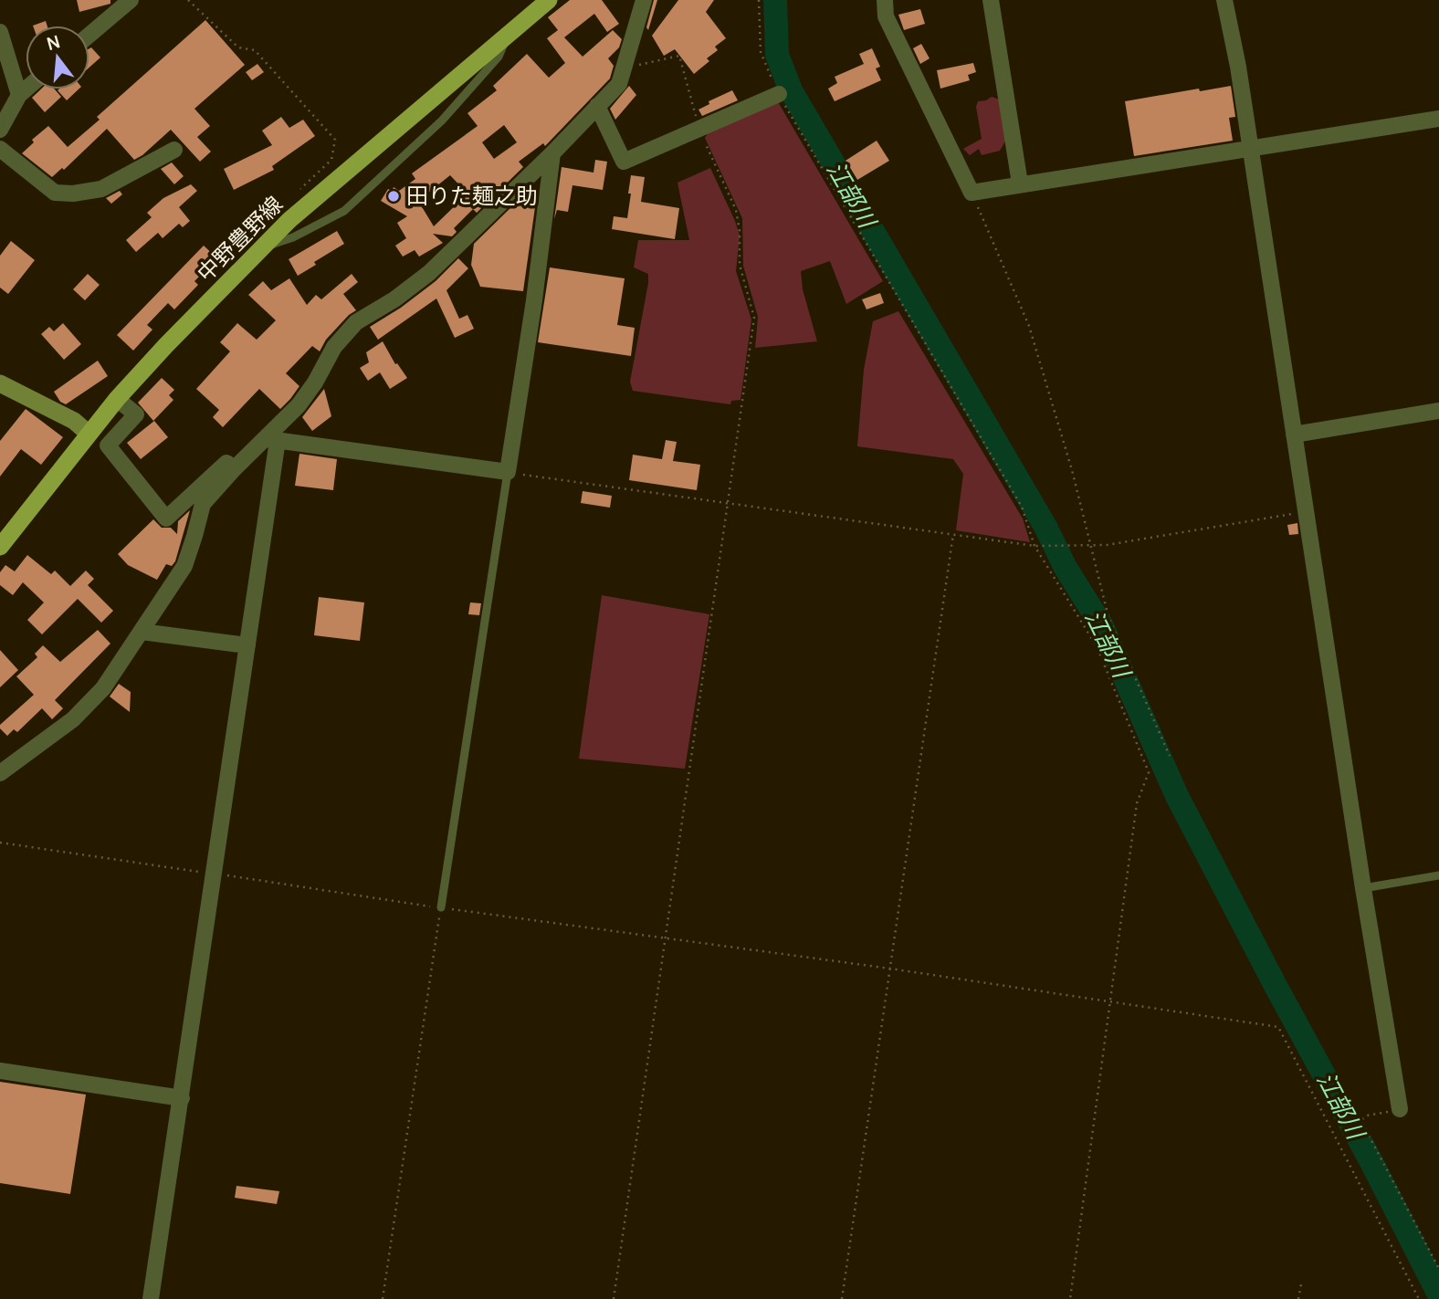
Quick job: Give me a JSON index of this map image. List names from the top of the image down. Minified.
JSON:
{"streets":{"main road":["中野豊野線"]},"water":["江部川"],"places":["田りた麺之助"],"north":"top"}
